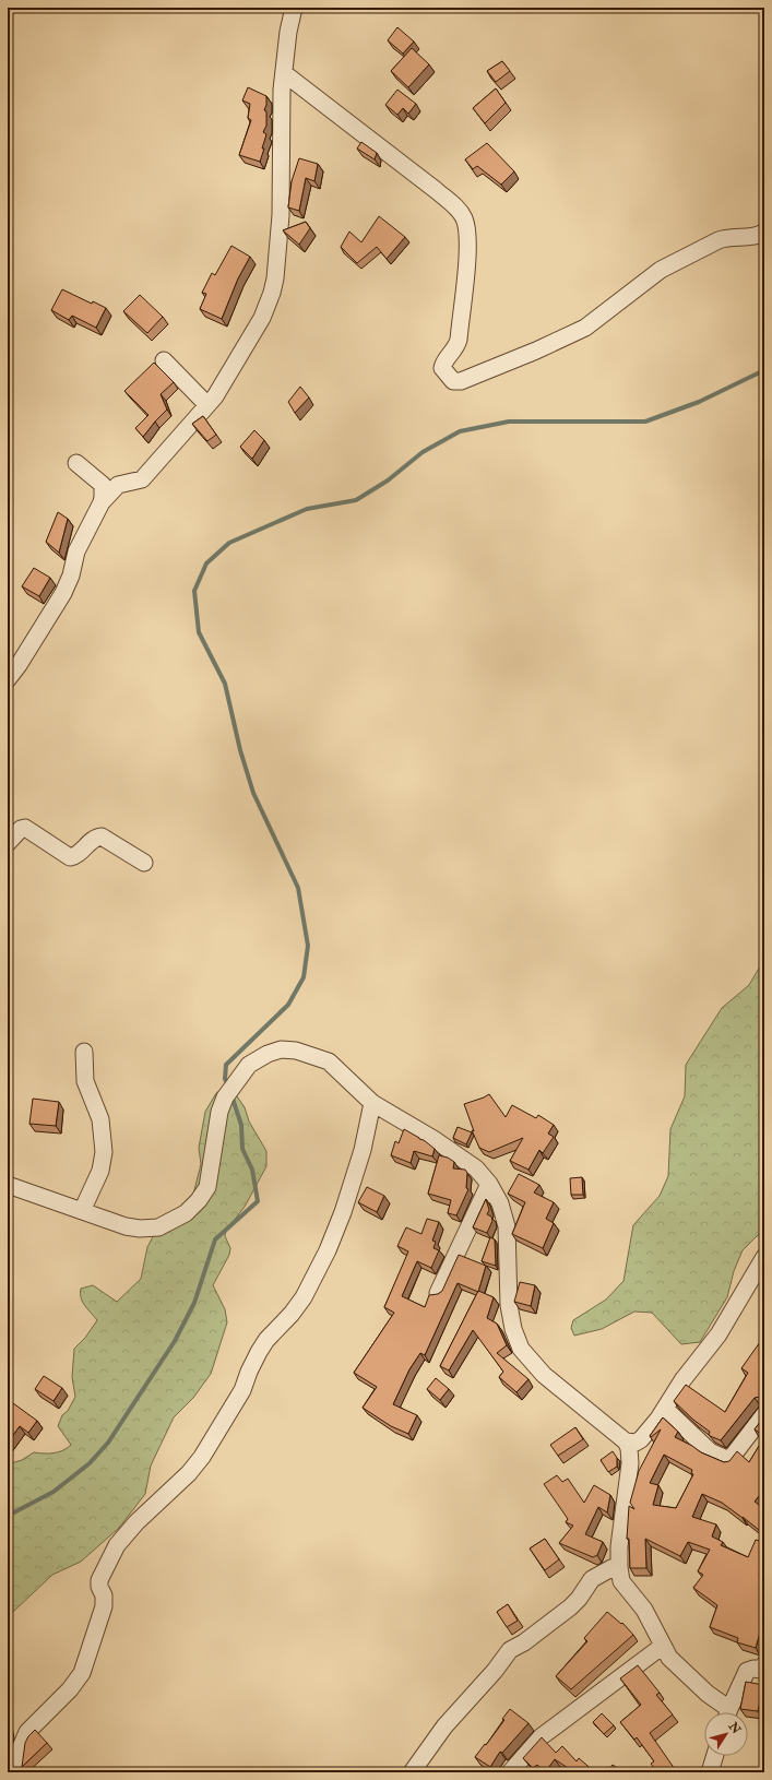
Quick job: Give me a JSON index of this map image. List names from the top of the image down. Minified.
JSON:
{"north":"top right"}
